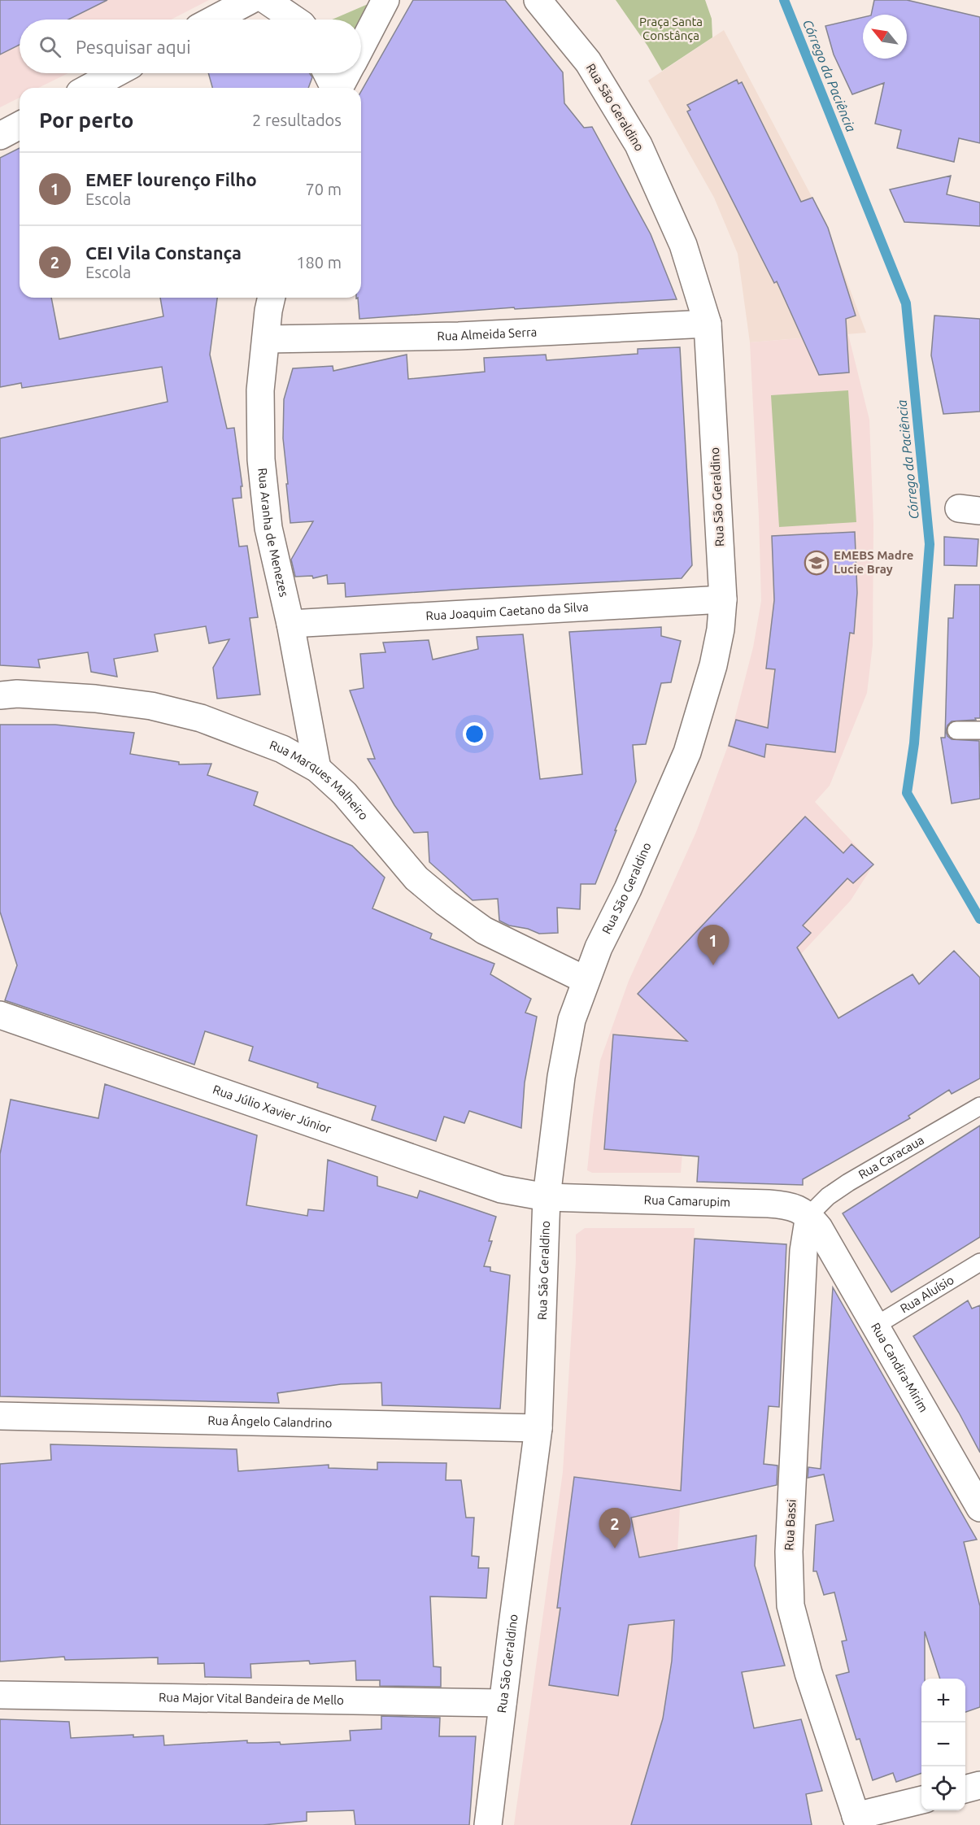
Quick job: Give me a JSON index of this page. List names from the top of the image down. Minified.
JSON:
{"streets":{"street":["Rua São Geraldino","Rua Almeida Serra","Rua Aranha de Menezes","Rua Joaquim Caetano da Silva","Rua Marques Malheiro","Rua Júlio Xavier Júnior","Rua Camarupim","Rua Candira-Mirim","Rua Ângelo Calandrino","Rua Bassi","Rua Major Vital Bandeira de Mello"],"lane":["Rua Caracaua","Rua Aluísio"]},"crossings":[["Rua São Geraldino","Rua Almeida Serra"],["Rua São Geraldino","Rua Joaquim Caetano da Silva"],["Rua São Geraldino","Rua Marques Malheiro"],["Rua São Geraldino","Rua Júlio Xavier Júnior"],["Rua São Geraldino","Rua Camarupim"],["Rua São Geraldino","Rua Ângelo Calandrino"],["Rua São Geraldino","Rua Major Vital Bandeira de Mello"],["Rua Almeida Serra","Rua Aranha de Menezes"],["Rua Aranha de Menezes","Rua Joaquim Caetano da Silva"],["Rua Aranha de Menezes","Rua Marques Malheiro"],["Rua Júlio Xavier Júnior","Rua Camarupim"],["Rua Caracaua","Rua Camarupim"],["Rua Caracaua","Rua Candira-Mirim"],["Rua Caracaua","Rua Bassi"],["Rua Camarupim","Rua Candira-Mirim"],["Rua Camarupim","Rua Bassi"],["Rua Aluísio","Rua Candira-Mirim"],["Rua Candira-Mirim","Rua Bassi"]],"water":["Córrego da Paciência"],"parks":["Praça Santa Constânça"],"places":{"school or university":["EMEBS Madre Lucie Bray"]},"north":"top left","page":{"search":"Pesquisar aqui","heading":["Por perto","2 resultados"],"list":[{"mark":"1","name":"EMEF lourenço Filho","note":"Escola","value":"70 m"},{"mark":"2","name":"CEI Vila Constança","note":"Escola","value":"180 m"}],"pins":["1","2"],"map_buttons":["+","−"]}}
